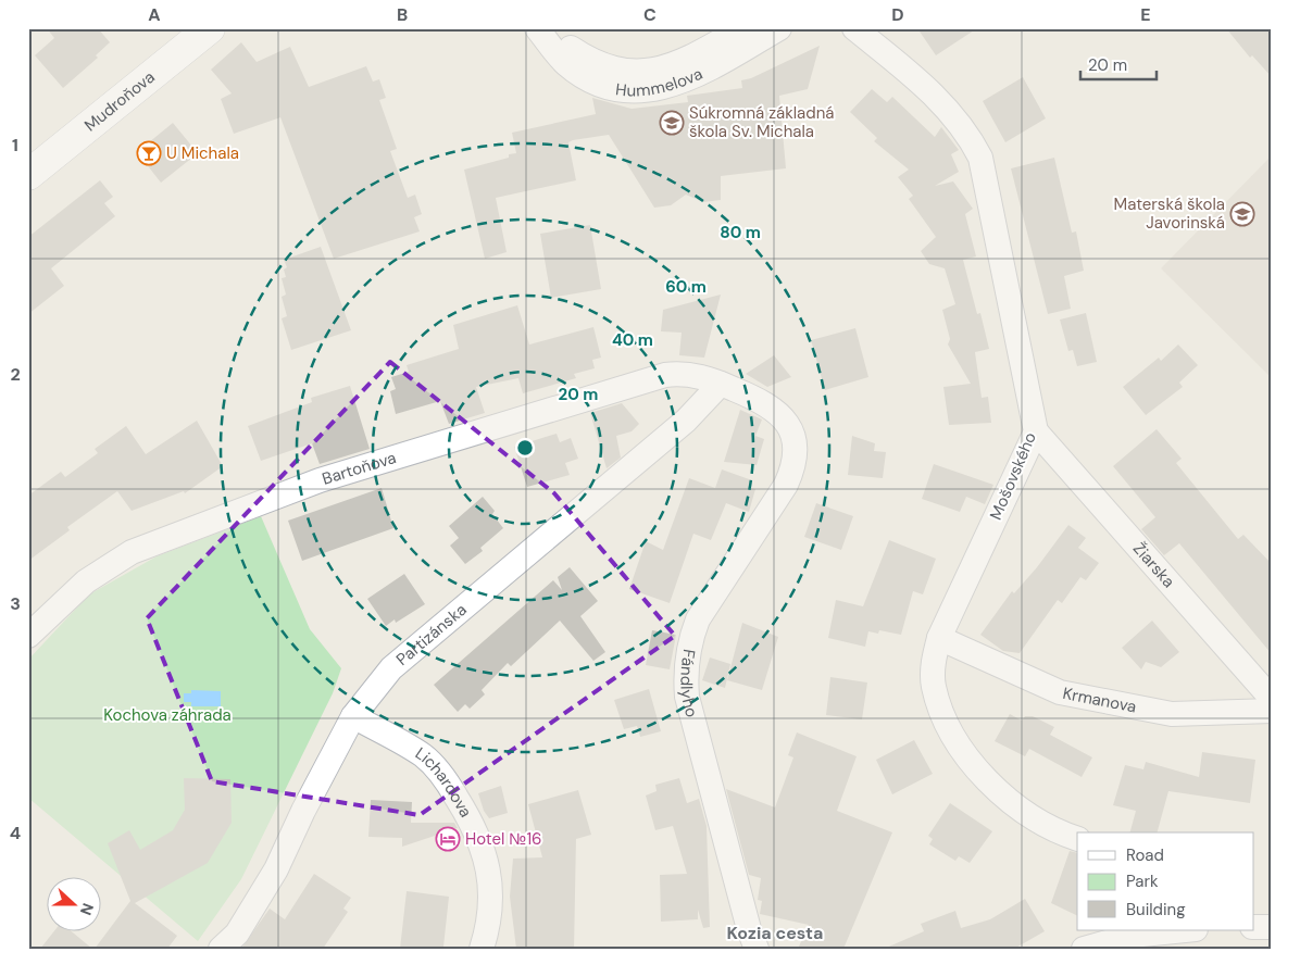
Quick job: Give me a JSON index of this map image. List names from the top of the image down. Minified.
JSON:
{"streets":{"street":["Hummelova","Mudroňova","Bartoňova","Mošovského","Žiarska","Partizánska","Fándlyho","Krmanova","Lichardova"]},"crossings":[["Bartoňova","Partizánska"],["Bartoňova","Fándlyho"],["Mošovského","Žiarska"],["Mošovského","Krmanova"],["Partizánska","Fándlyho"],["Partizánska","Lichardova"]],"districts":["Kozia cesta"],"parks":["Kochova záhrada"],"places":{"school or university":["Súkromná základná škola Sv. Michala","Materská škola Javorinská"],"bar":["U Michala"],"hotel":["Hotel №16"]},"legend":["Road","Park","Building"],"scale_bar":"20 m","north":"right","grid":{"columns":["A","B","C","D","E"],"rows":["1","2","3","4"]},"rings":["80 m","60 m","40 m","20 m"]}
